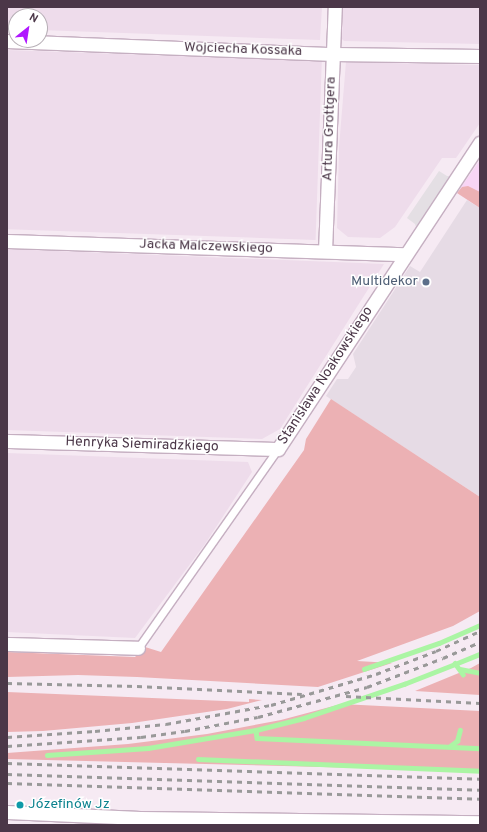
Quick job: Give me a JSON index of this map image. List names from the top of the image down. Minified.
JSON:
{"streets":{"street":["Wojciecha Kossaka","Artura Grottgera","Jacka Malczewskiego","Stanisława Noakowskiego","Henryka Siemiradzkiego"]},"crossings":[["Wojciecha Kossaka","Artura Grottgera"],["Artura Grottgera","Jacka Malczewskiego"],["Jacka Malczewskiego","Stanisława Noakowskiego"],["Stanisława Noakowskiego","Henryka Siemiradzkiego"]],"places":["Multidekor","Józefinów Jz"],"north":"top right"}
